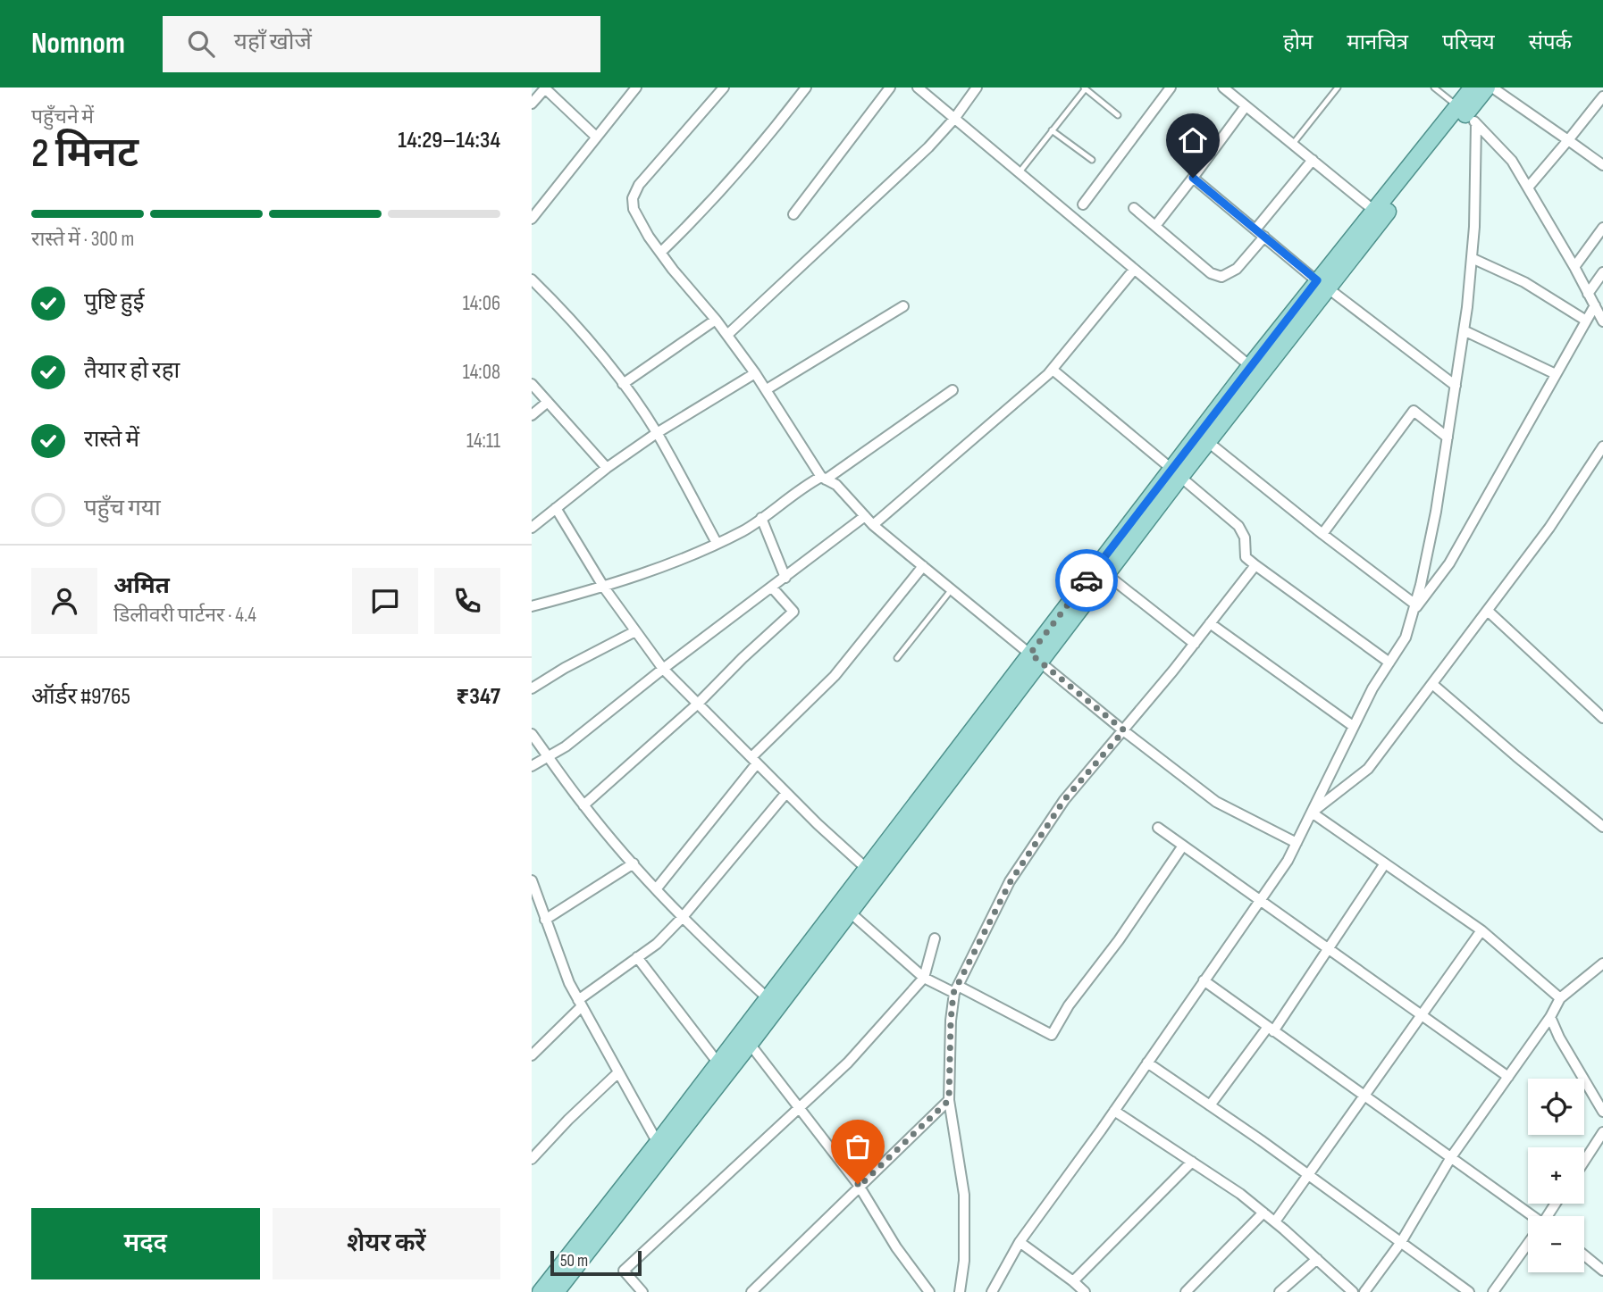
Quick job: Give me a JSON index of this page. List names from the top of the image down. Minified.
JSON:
{"scale_bar":"50 m","page":{"header":"Nomnom","search":"यहाँ खोजें","nav":["होम","मानचित्र","परिचय","संपर्क"],"heading":["2 मिनट","पहुँचने में","14:29–14:34"],"panel":["अमित","डिलीवरी पार्टनर · 4.4","ऑर्डर #9765","₹347"],"bar":"रास्ते में · 300 m","list":[["पुष्टि हुई","14:06"],["तैयार हो रहा","14:08"],["रास्ते में","14:11"],"पहुँच गया"],"map_buttons":["+","−"],"buttons":["मदद","शेयर करें"],"scale":"50 m"}}
